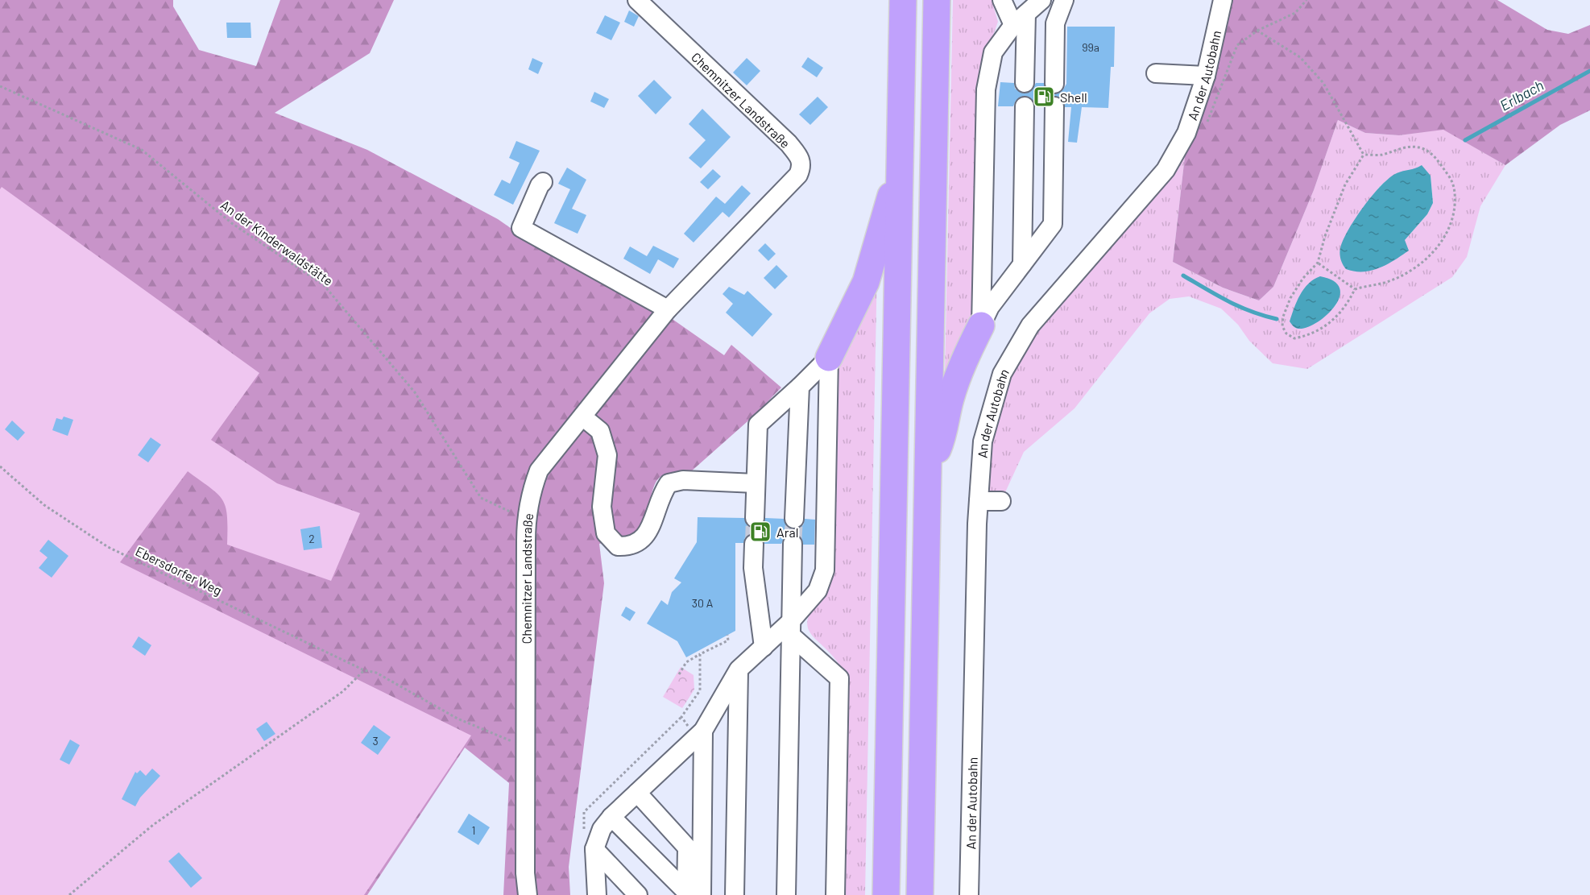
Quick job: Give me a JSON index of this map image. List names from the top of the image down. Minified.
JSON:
{"streets":{"street":["An der Autobahn","Chemnitzer Landstraße"],"path":["An der Kinderwaldstätte","Ebersdorfer Weg"]},"crossings":[["Chemnitzer Landstraße","An der Kinderwaldstätte"],["Chemnitzer Landstraße","Ebersdorfer Weg"]],"water":["Erlbach"],"places":{"fuel station":["Shell","Aral"]},"house_numbers":["99a","2","30 A","3","1"]}
